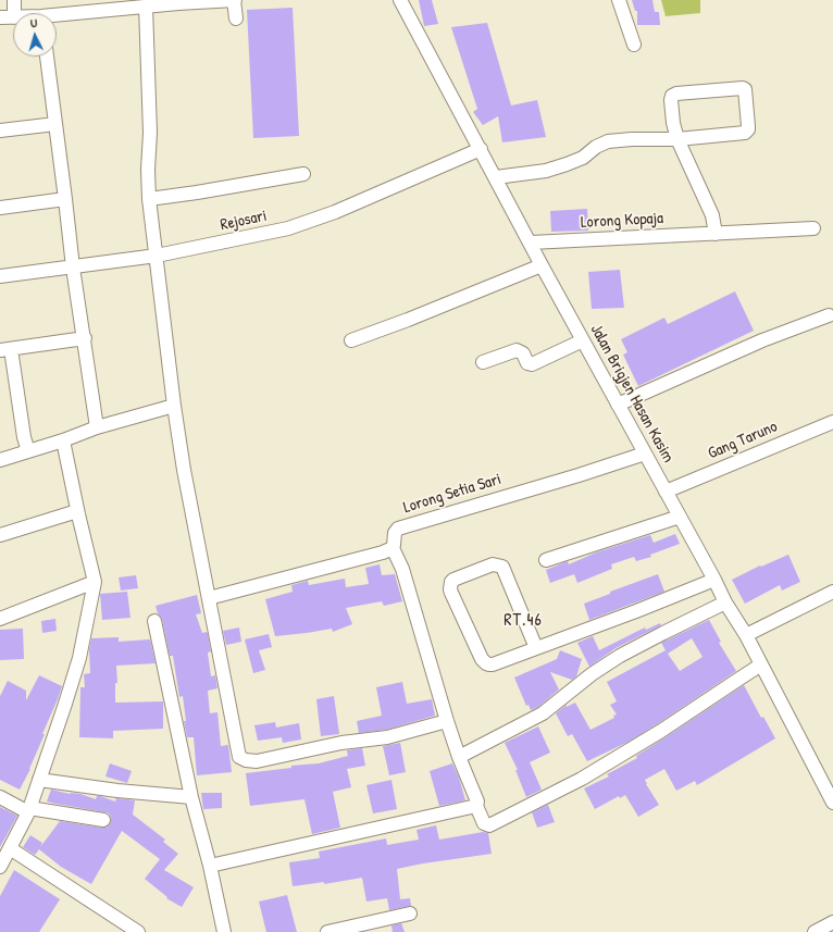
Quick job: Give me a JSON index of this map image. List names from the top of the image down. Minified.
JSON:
{"streets":{"street":["Rejosari","Lorong Kopaja","Jalan Brigjen Hasan Kasim","Gang Taruno","Lorong Setia Sari"]},"crossings":[["Rejosari","Jalan Brigjen Hasan Kasim"],["Lorong Kopaja","Jalan Brigjen Hasan Kasim"],["Jalan Brigjen Hasan Kasim","Gang Taruno"],["Jalan Brigjen Hasan Kasim","Lorong Setia Sari"]],"districts":["RT.46"],"north":"top"}
